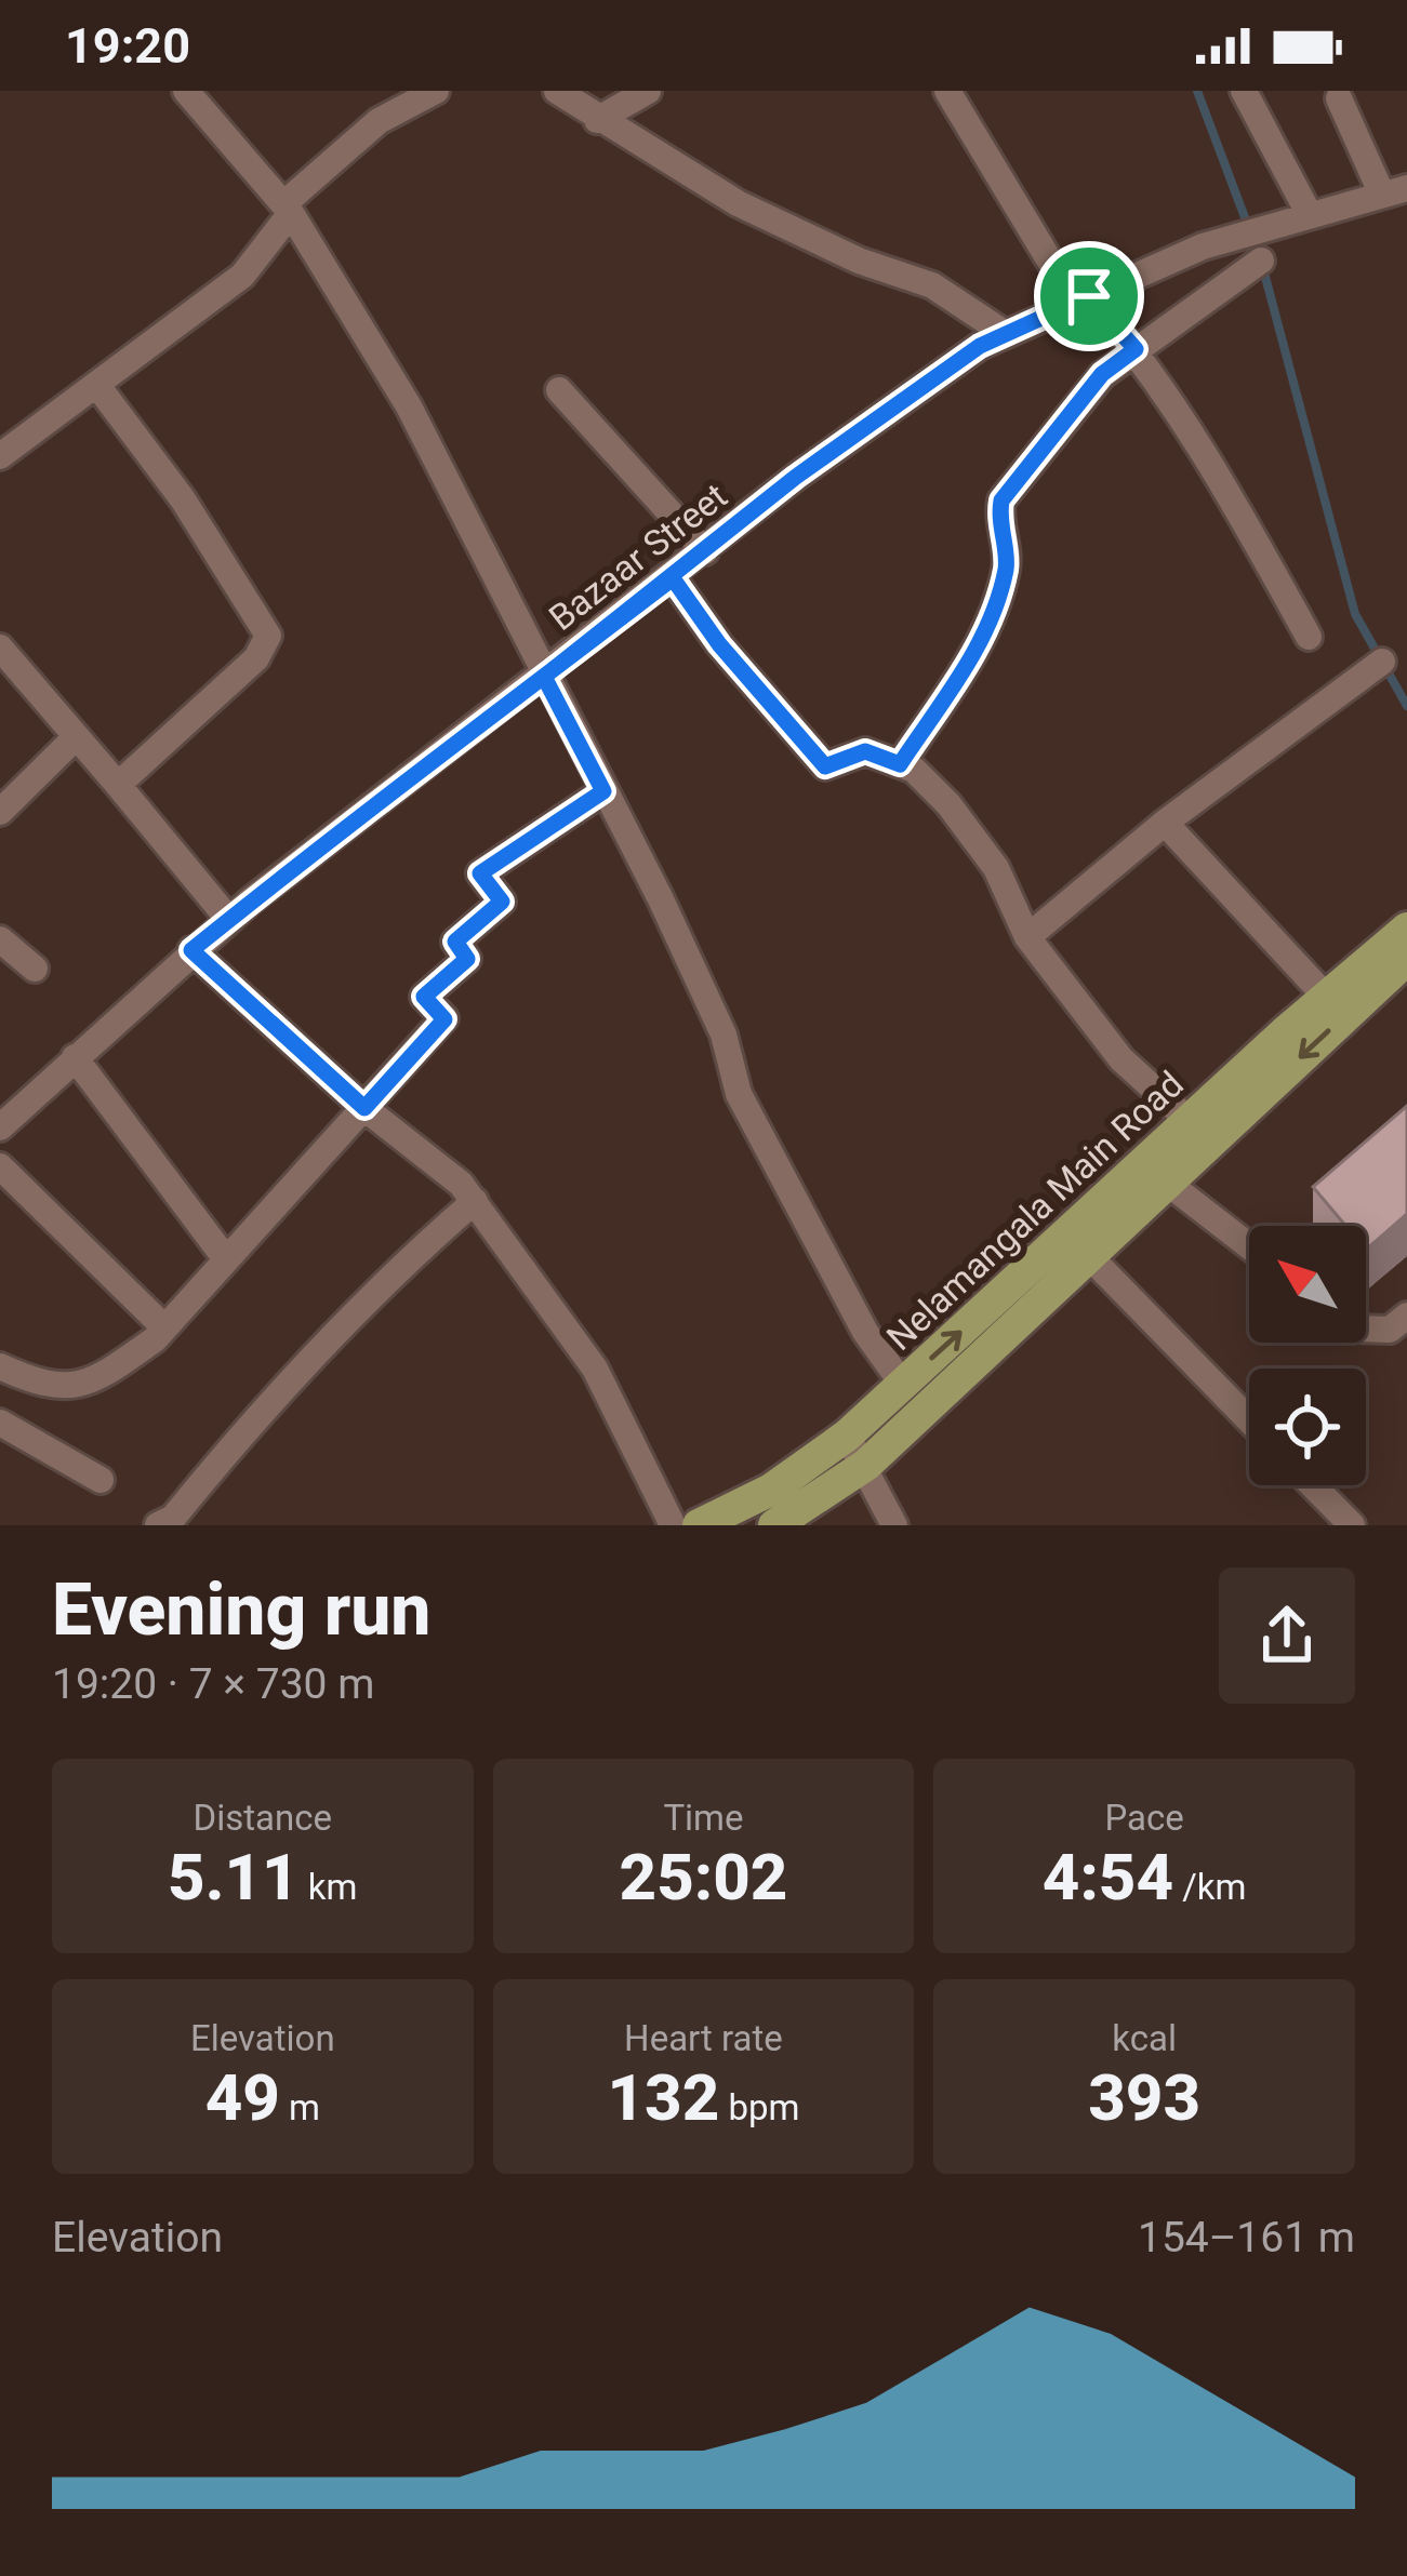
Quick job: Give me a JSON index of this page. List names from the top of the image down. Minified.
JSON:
{"streets":{"main road":["Nelamangala Main Road"],"street":["Bazaar Street"]},"north":"top left","page":{"status":"19:20","heading":["Evening run","19:20 · 7 × 730 m"],"stats":[["Distance","5.11 km"],["Time","25:02"],["Pace","4:54 /km"],["Elevation","49 m"],["Heart rate","132 bpm"],["kcal","393"]],"chart":["Elevation","154–161 m"]}}
